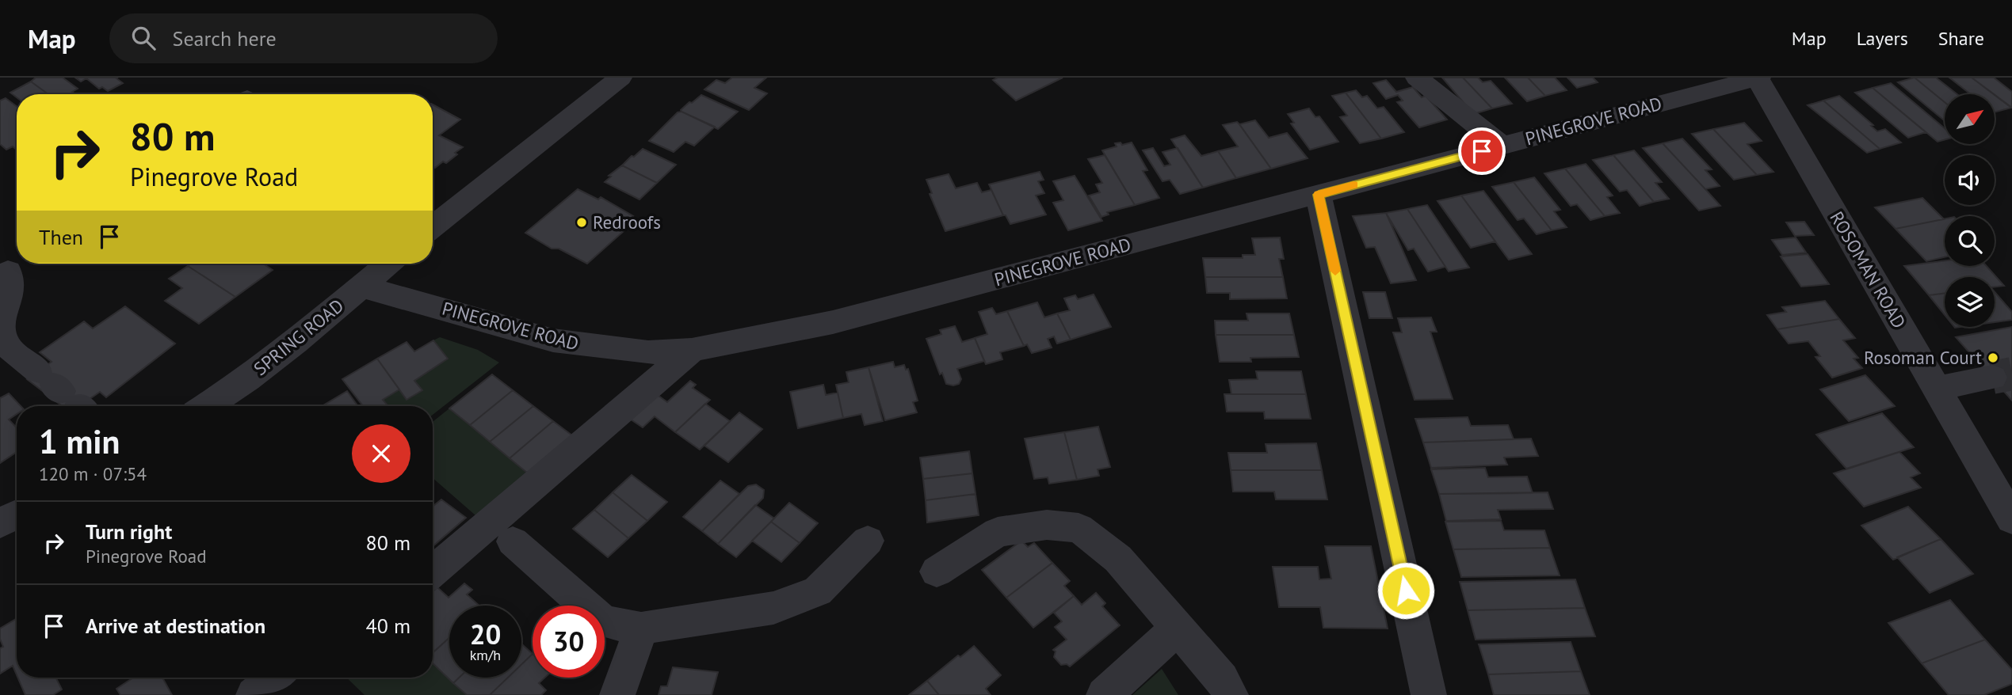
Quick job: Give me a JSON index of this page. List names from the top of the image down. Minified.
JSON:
{"streets":{"street":["PINEGROVE ROAD","ROSOMAN ROAD","SPRING ROAD"]},"crossings":[["PINEGROVE ROAD","ROSOMAN ROAD"],["PINEGROVE ROAD","SPRING ROAD"]],"places":["Redroofs","Rosoman Court"],"north":"top right","page":{"header":"Map","search":"Search here","nav":["Map","Layers","Share"],"turn":["80 m","Pinegrove Road"],"then":"Then","heading":["1 min","120 m · 07:54"],"list":[{"name":"Turn right","note":"Pinegrove Road","value":"80 m"},{"name":"Arrive at destination","value":"40 m"}],"speed":"20 km/h","limit":"30"}}
